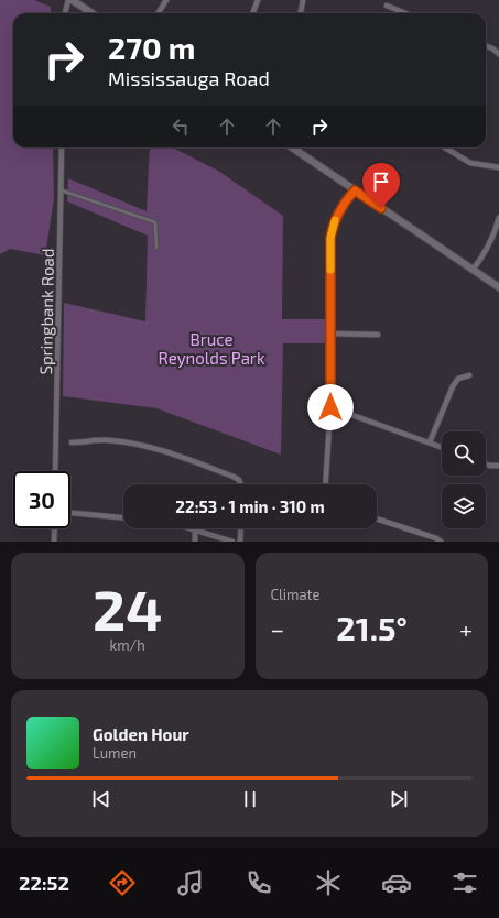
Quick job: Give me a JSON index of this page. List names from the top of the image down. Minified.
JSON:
{"streets":{"street":["Springbank Road"]},"parks":["Bruce Reynolds Park"],"page":{"turn":["270 m","Mississauga Road"],"limit":"30","trip":"22:53 · 1 min · 310 m","tile":[["24","km/h"],"Climate"],"heat":["−","21.5°","+"],"song":["Golden Hour","Lumen"],"tabs":"22:52"}}
